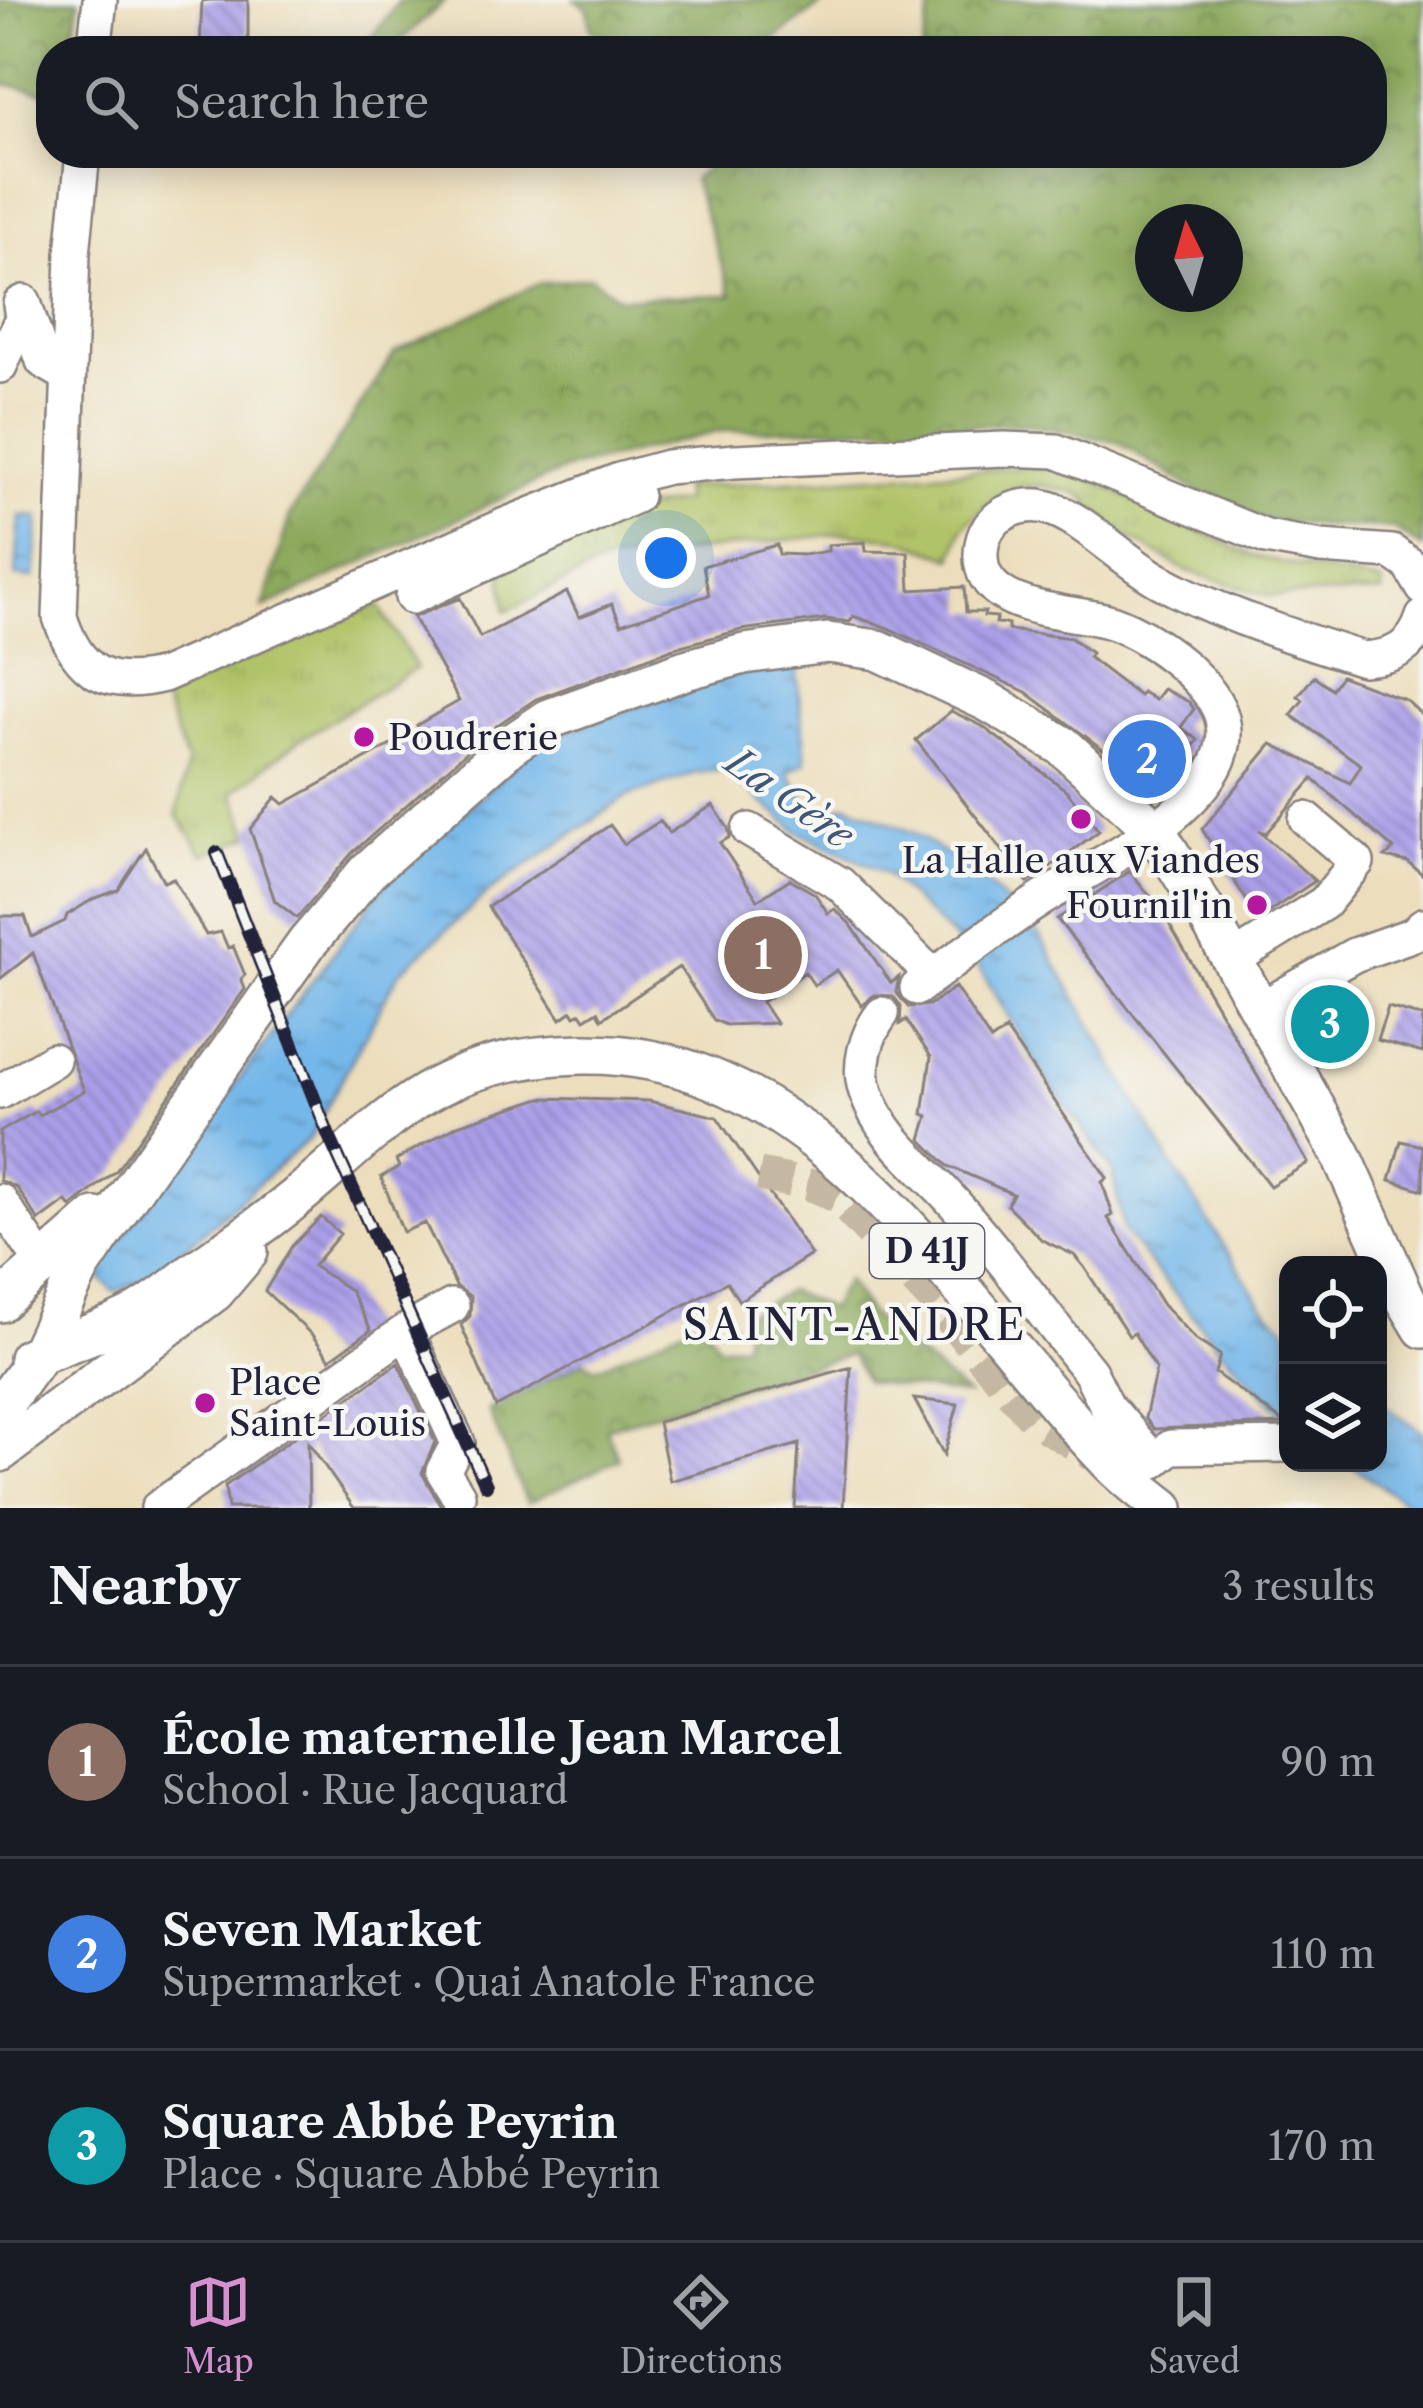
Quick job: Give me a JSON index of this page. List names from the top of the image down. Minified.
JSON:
{"streets":{"main road":["D 41J"]},"districts":["SAINT-ANDRE"],"water":["La Gère"],"places":["Poudrerie","La Halle aux Viandes","Fournil'in","Place Saint-Louis"],"north":"top","page":{"search":"Search here","pins":["2","1","3"],"heading":["Nearby","3 results"],"list":[{"mark":"1","name":"École maternelle Jean Marcel","note":"School · Rue Jacquard","value":"90 m"},{"mark":"2","name":"Seven Market","note":"Supermarket · Quai Anatole France","value":"110 m"},{"mark":"3","name":"Square Abbé Peyrin","note":"Place · Square Abbé Peyrin","value":"170 m"}],"nav":["Map","Directions","Saved"]}}
